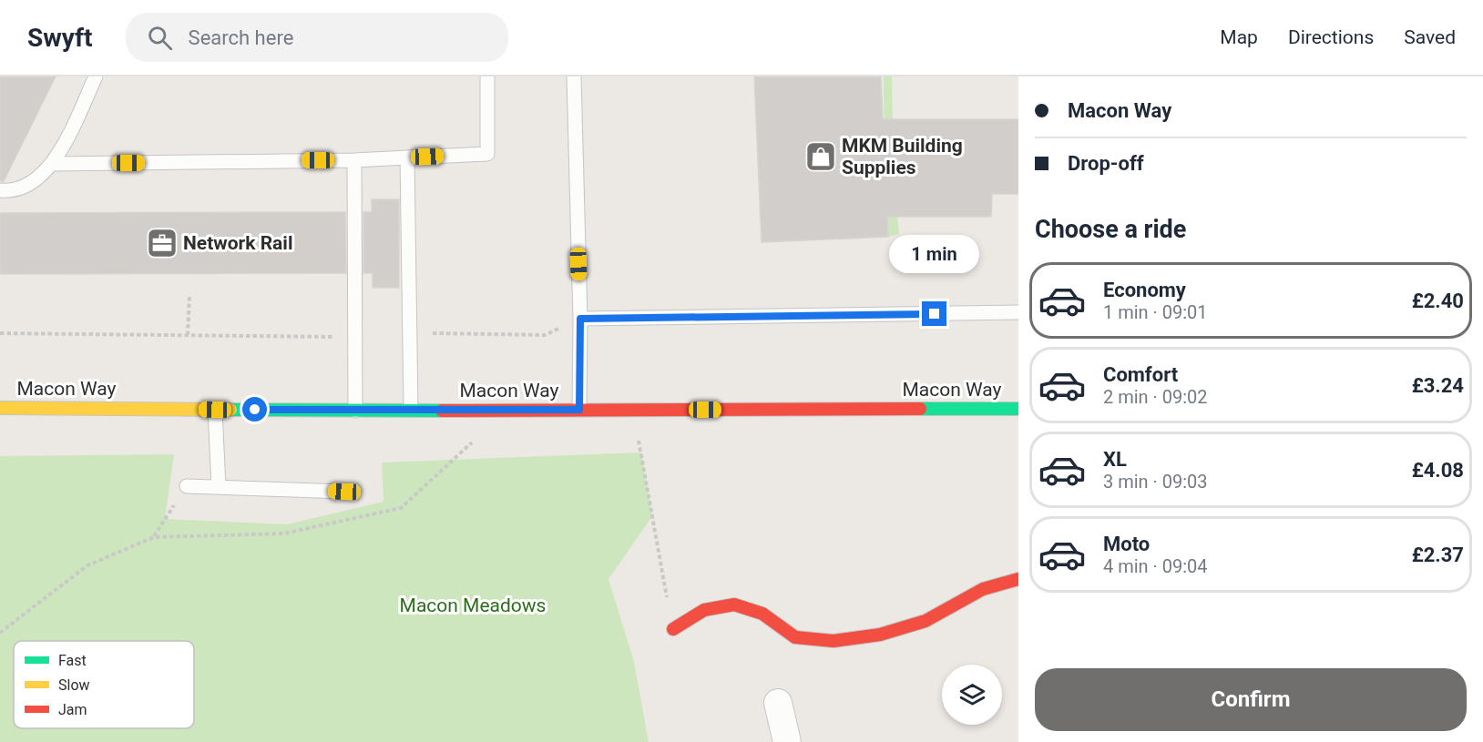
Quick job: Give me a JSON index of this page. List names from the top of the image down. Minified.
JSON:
{"streets":{"main road":["Macon Way"]},"parks":["Macon Meadows"],"places":{"shop":["MKM Building Supplies"],"office":["Network Rail"]},"legend":["Fast","Slow","Jam"],"page":{"header":"Swyft","search":"Search here","nav":["Map","Directions","Saved"],"banner":["Macon Way","Drop-off"],"heading":"Choose a ride","bubble":"1 min","list":[{"name":"Economy","note":"1 min · 09:01","value":"£2.40"},{"name":"Comfort","note":"2 min · 09:02","value":"£3.24"},{"name":"XL","note":"3 min · 09:03","value":"£4.08"},{"name":"Moto","note":"4 min · 09:04","value":"£2.37"}],"buttons":"Confirm"}}
